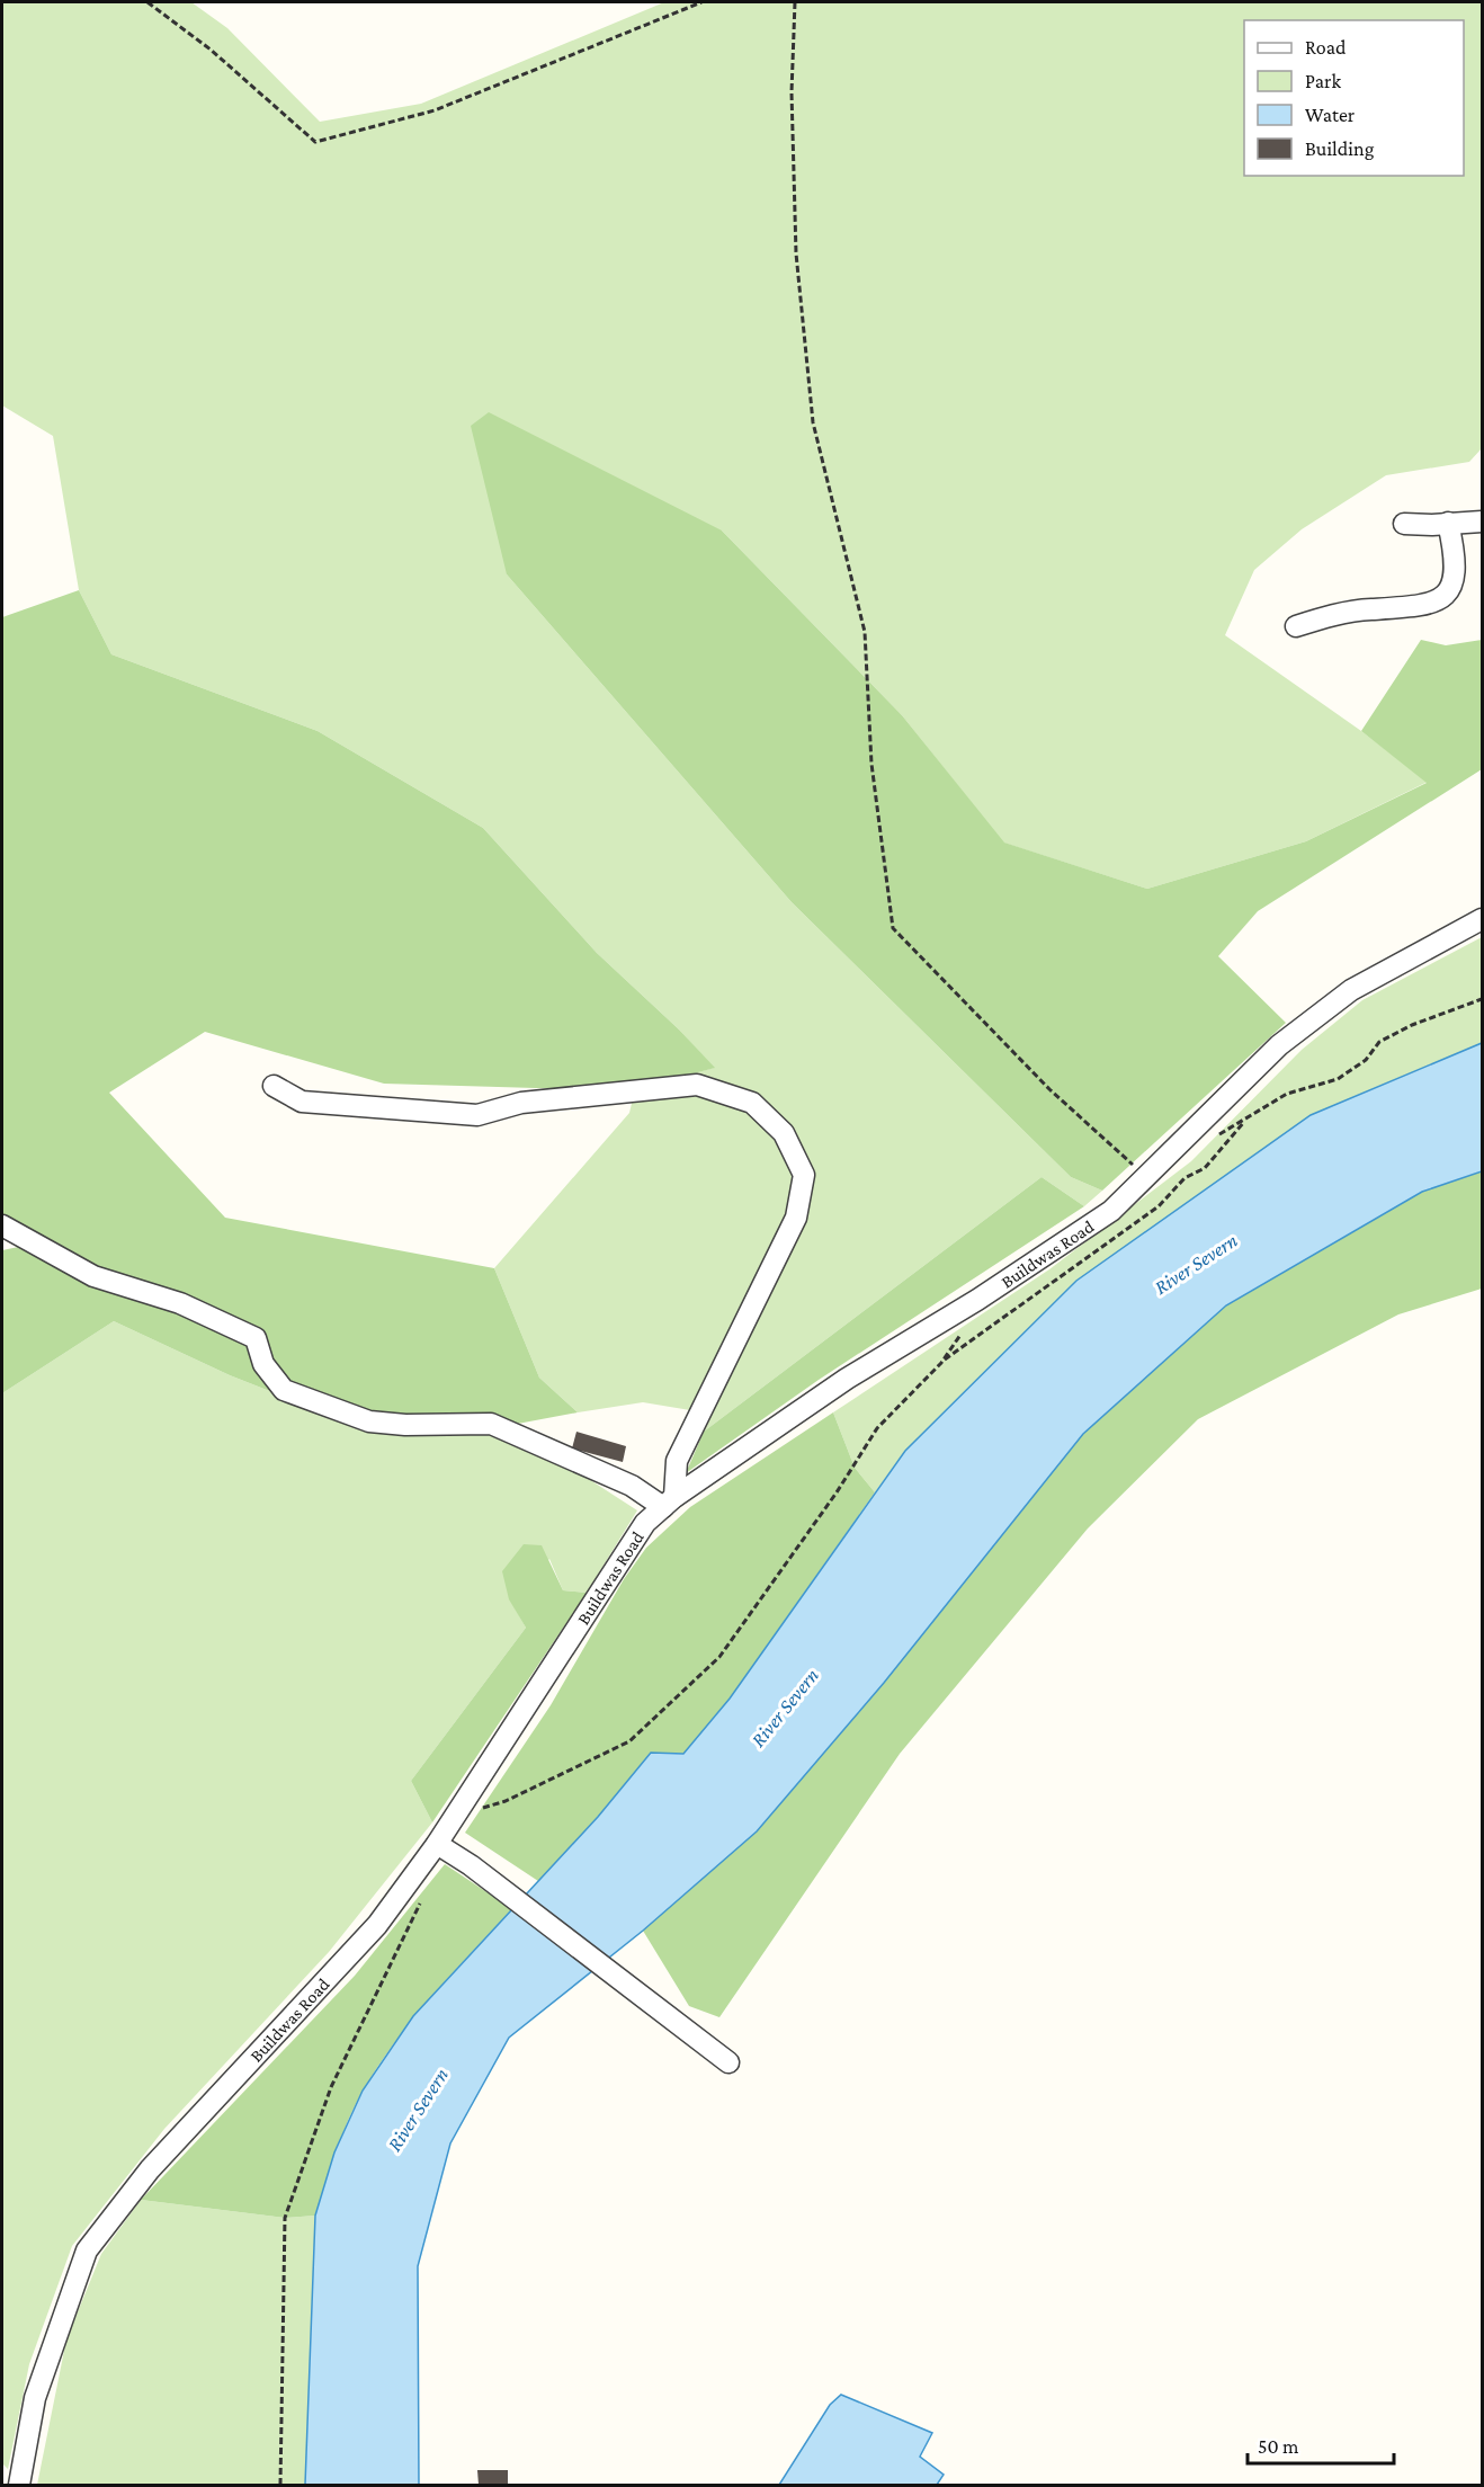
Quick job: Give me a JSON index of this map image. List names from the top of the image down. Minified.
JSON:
{"streets":{"street":["Buildwas Road"]},"water":["River Severn"],"legend":["Road","Park","Water","Building"],"scale_bar":"50 m"}
